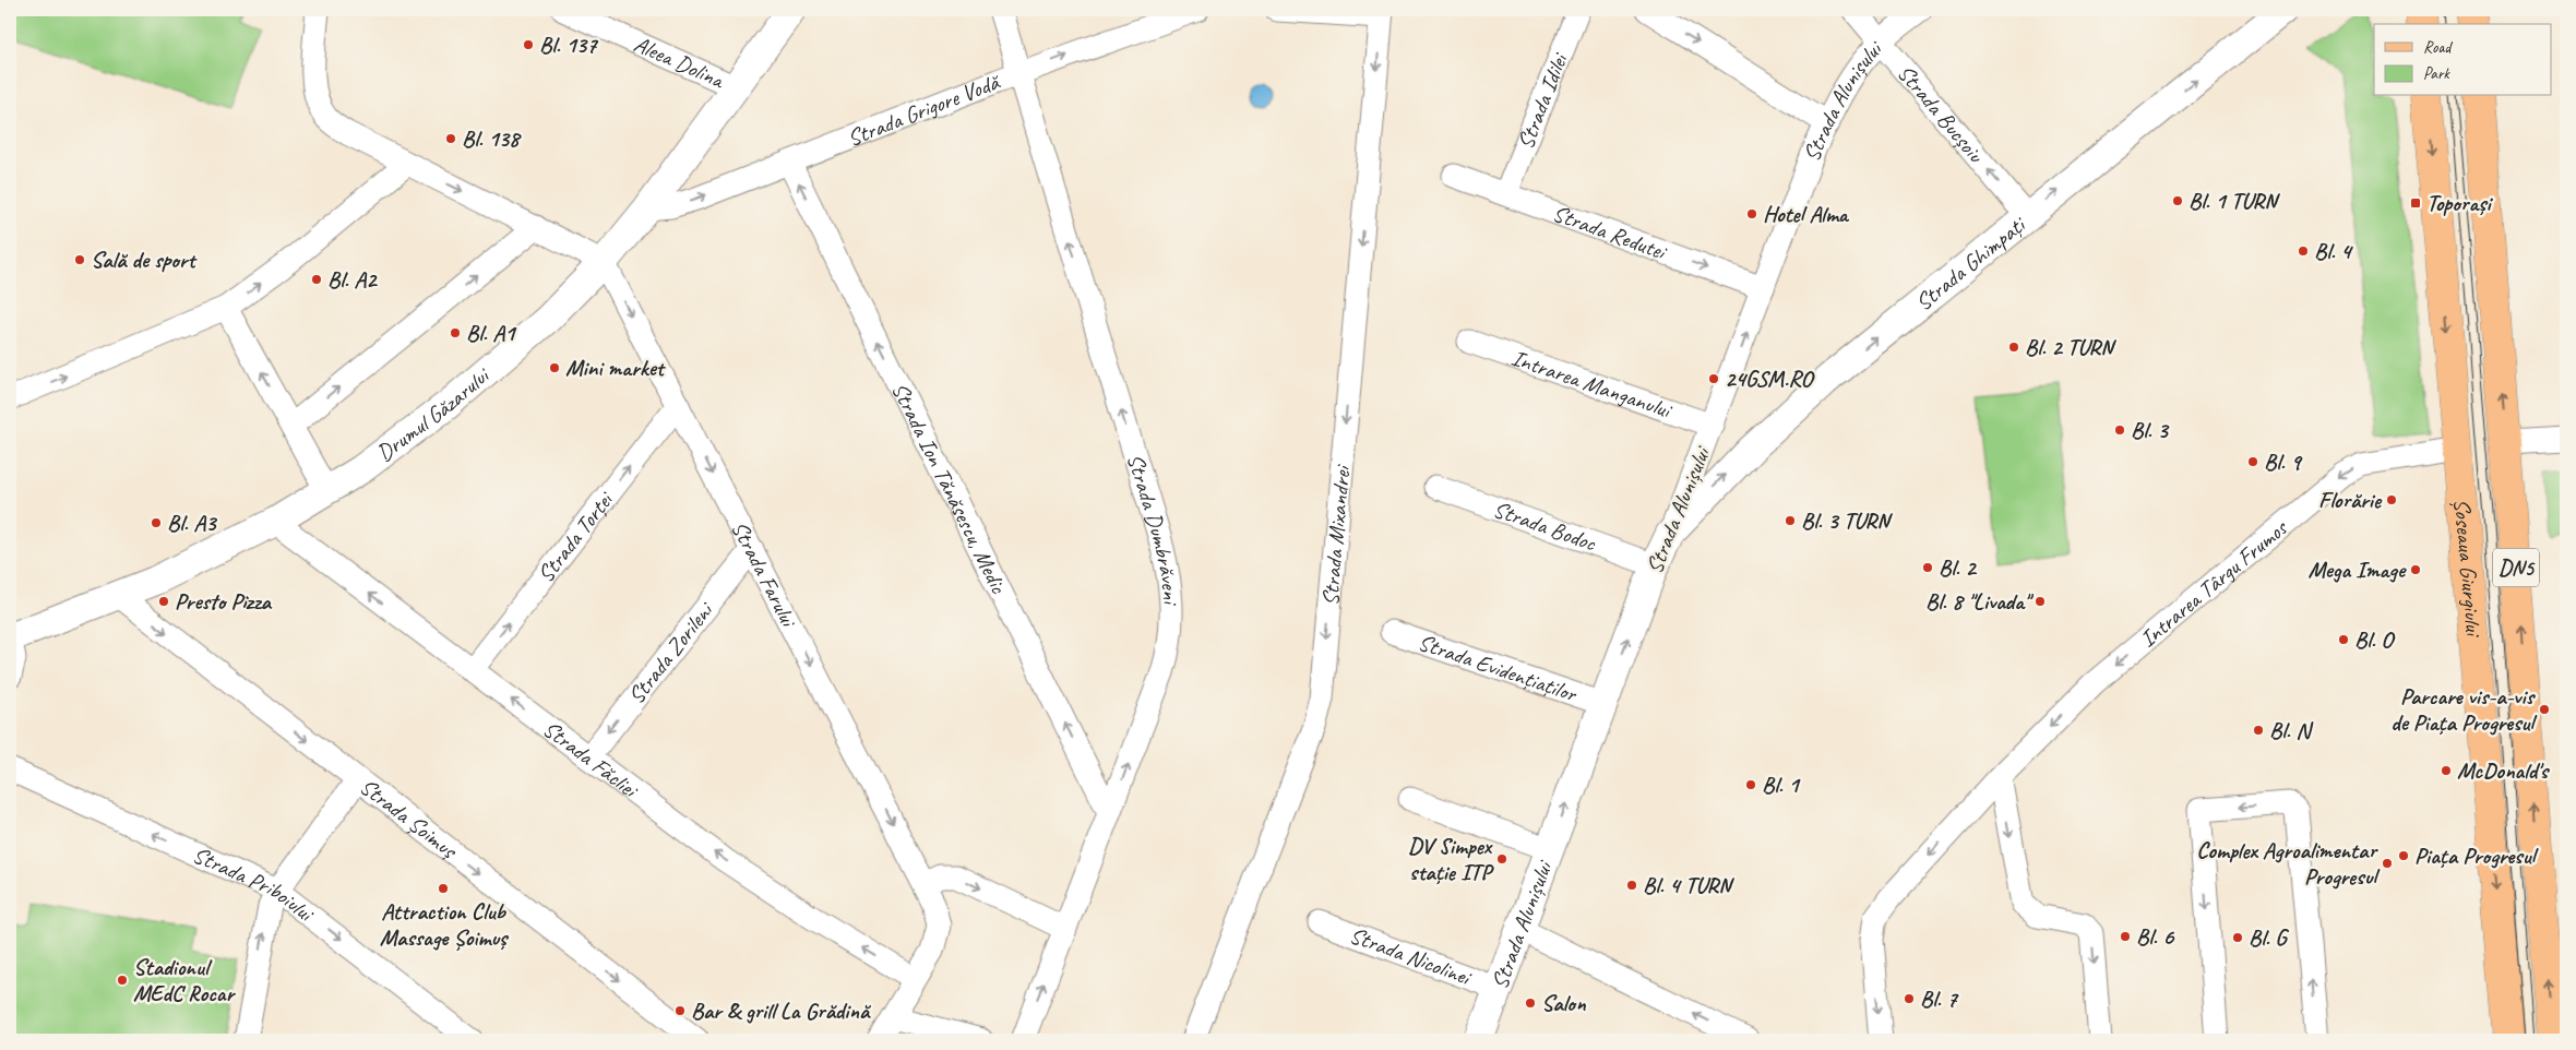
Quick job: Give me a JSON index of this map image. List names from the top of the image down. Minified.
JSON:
{"streets":{"main road":["Șoseaua Giurgiului","DN5"],"street":["Aleea Dolina","Strada Idilei","Strada Alunișului","Strada Grigore Vodă","Strada Bucșoiu","Strada Redutei","Strada Ghimpați","Intrarea Manganului","Drumul Găzarului","Strada Ion Tănăsescu, Medic","Strada Bodoc","Strada Dumbrăveni","Strada Mixandrei","Strada Torței","Strada Farului","Intrarea Târgu Frumos","Strada Zorileni","Strada Evidențiaților","Strada Făcliei","Strada Șoimuș","Strada Priboiului","Strada Nicolinei"]},"crossings":[["Aleea Dolina","Drumul Găzarului"],["Strada Idilei","Strada Redutei"],["Strada Alunișului","Strada Bucșoiu"],["Strada Alunișului","Strada Redutei"],["Strada Alunișului","Strada Ghimpați"],["Strada Alunișului","Intrarea Manganului"],["Strada Alunișului","Strada Bodoc"],["Strada Alunișului","Strada Evidențiaților"],["Strada Alunișului","Strada Nicolinei"],["Strada Grigore Vodă","Drumul Găzarului"],["Strada Grigore Vodă","Strada Ion Tănăsescu, Medic"],["Strada Grigore Vodă","Strada Dumbrăveni"],["Strada Bucșoiu","Strada Ghimpați"],["Drumul Găzarului","Strada Farului"],["Drumul Găzarului","Strada Făcliei"],["Drumul Găzarului","Strada Șoimuș"],["Strada Ion Tănăsescu, Medic","Strada Dumbrăveni"],["Strada Torței","Strada Farului"],["Strada Torței","Strada Făcliei"],["Șoseaua Giurgiului","Intrarea Târgu Frumos"],["Strada Farului","Strada Zorileni"],["Strada Farului","Strada Făcliei"],["Strada Zorileni","Strada Făcliei"]],"one_way":["Strada Alunișului","Strada Grigore Vodă","Strada Bucșoiu","Strada Ghimpați","Strada Ion Tănăsescu, Medic","Strada Dumbrăveni","Strada Mixandrei","Strada Torței","Strada Farului","Intrarea Târgu Frumos","Strada Zorileni","Strada Făcliei","Strada Șoimuș"],"places":{"other":["Bl. 137","Bl. 138","Bl. 1 TURN","Hotel Alma","Bl. 4","Sală de sport","Bl. A2","Bl. A1","Bl. 2 TURN","Mini market","24GSM.RO","Bl. 3","Bl. 9","Florărie","Bl. 3 TURN","Bl. A3","Bl. 2","Mega Image","Presto Pizza","Bl. 8 \"Livada\"","Bl. O","Parcare vis-a-vis de Piața Progresul","Bl. N","McDonald's","Bl. 1","Piața Progresul","DV Simpex stație ITP","Complex Agroalimentar Progresul","Bl. 4 TURN","Attraction Club Massage Șoimuș","Bl. 6","Bl. G","Stadionul MEdC Rocar","Bl. 7","Salon","Bar & grill La Grădină"],"transit":["Toporași"]},"legend":["Road","Park"]}
